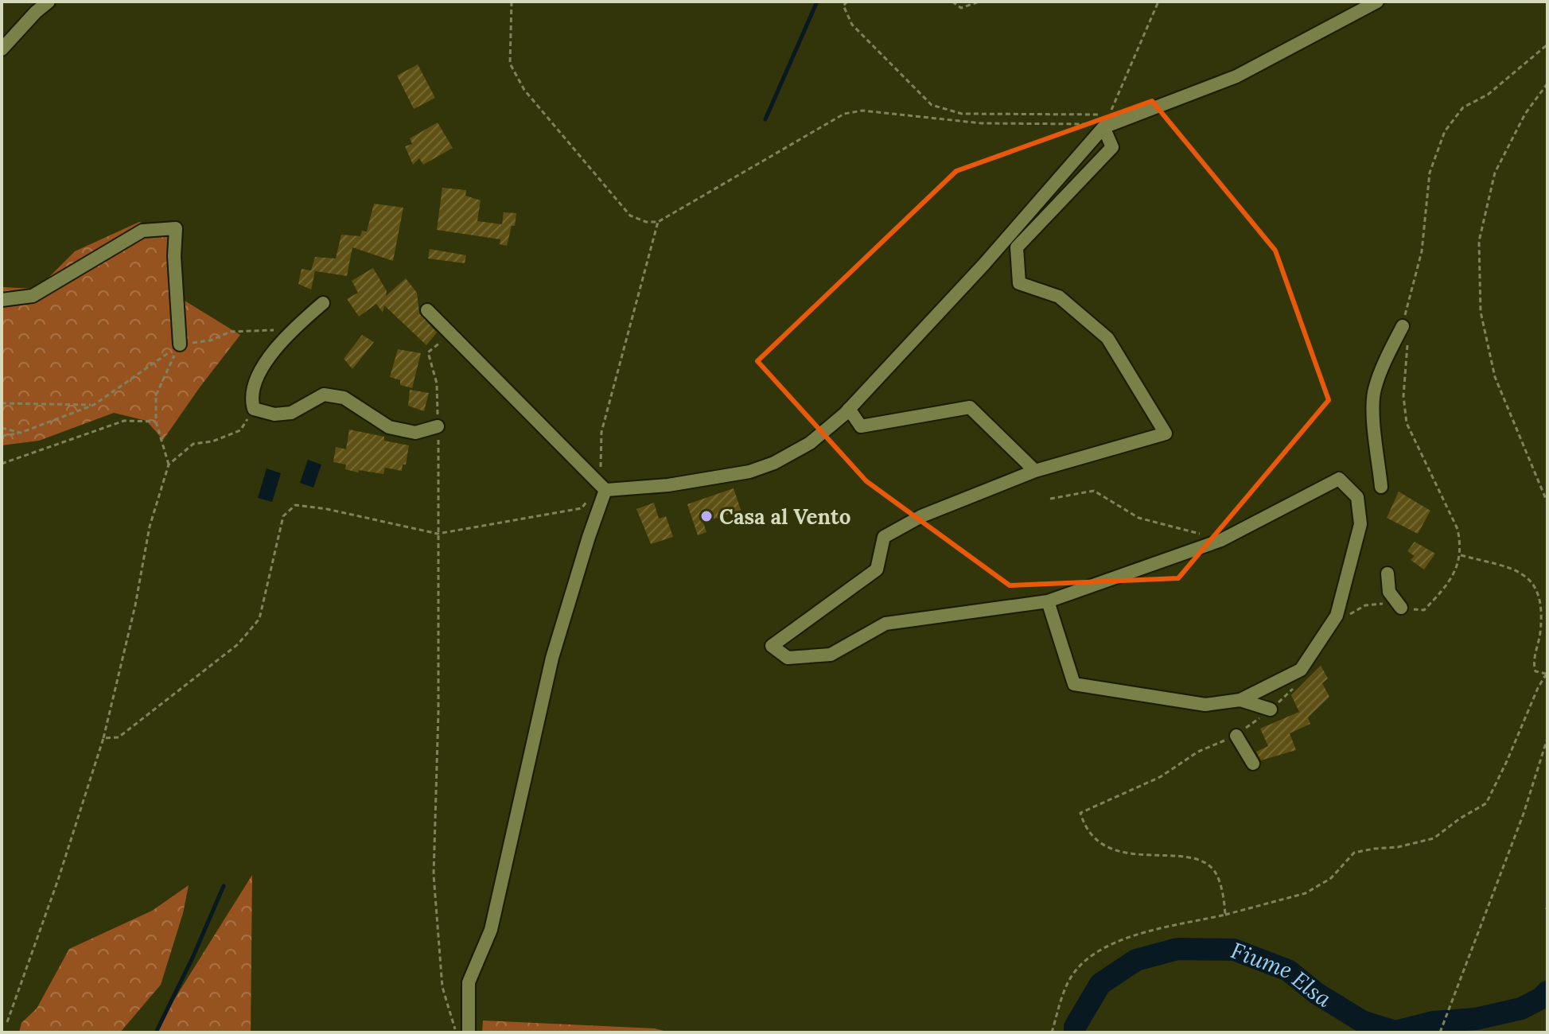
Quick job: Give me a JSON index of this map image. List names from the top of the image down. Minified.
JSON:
{"water":["Fiume Elsa"],"places":["Casa al Vento"]}
